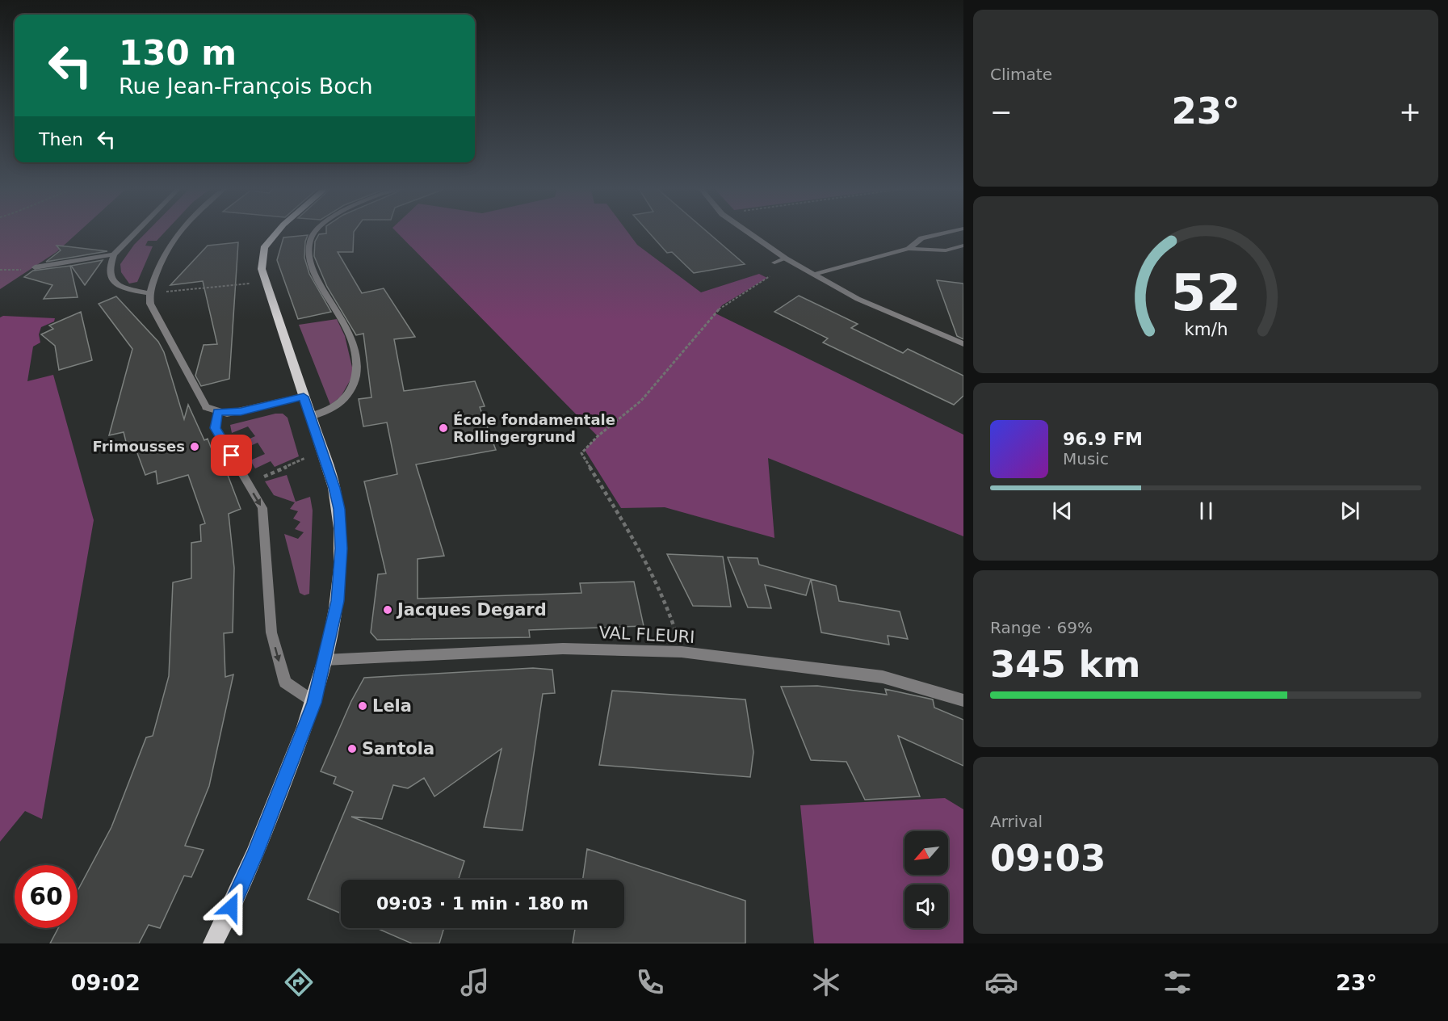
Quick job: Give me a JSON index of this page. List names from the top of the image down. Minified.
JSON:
{"streets":{"street":["VAL FLEURI"]},"places":["École fondamentale Rollingergrund","Frimousses","Jacques Degard","Lela","Santola"],"north":"bottom left","page":{"tile":["Climate",["Range · 69%","345 km"],["Arrival","09:03"]],"turn":["130 m","Rue Jean-François Boch"],"heat":["−","23°","+"],"then":"Then","song":["96.9 FM","Music"],"limit":"60","trip":"09:03 · 1 min · 180 m","tabs":["09:02","23°"],"gauge":["52","km/h"]}}
